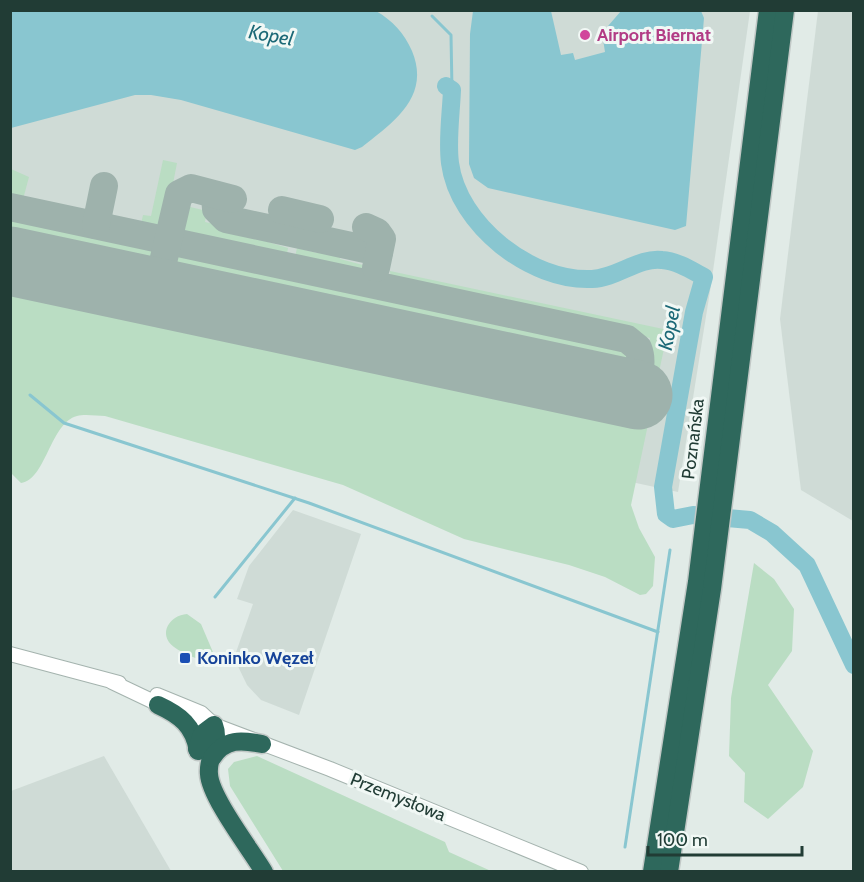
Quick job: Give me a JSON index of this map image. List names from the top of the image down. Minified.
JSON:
{"streets":{"highway":["Poznańska"],"street":["Przemysłowa"]},"water":["Kopel"],"places":{"other":["Airport Biernat"],"transit":["Koninko Węzeł"]},"scale_bar":"100 m"}
